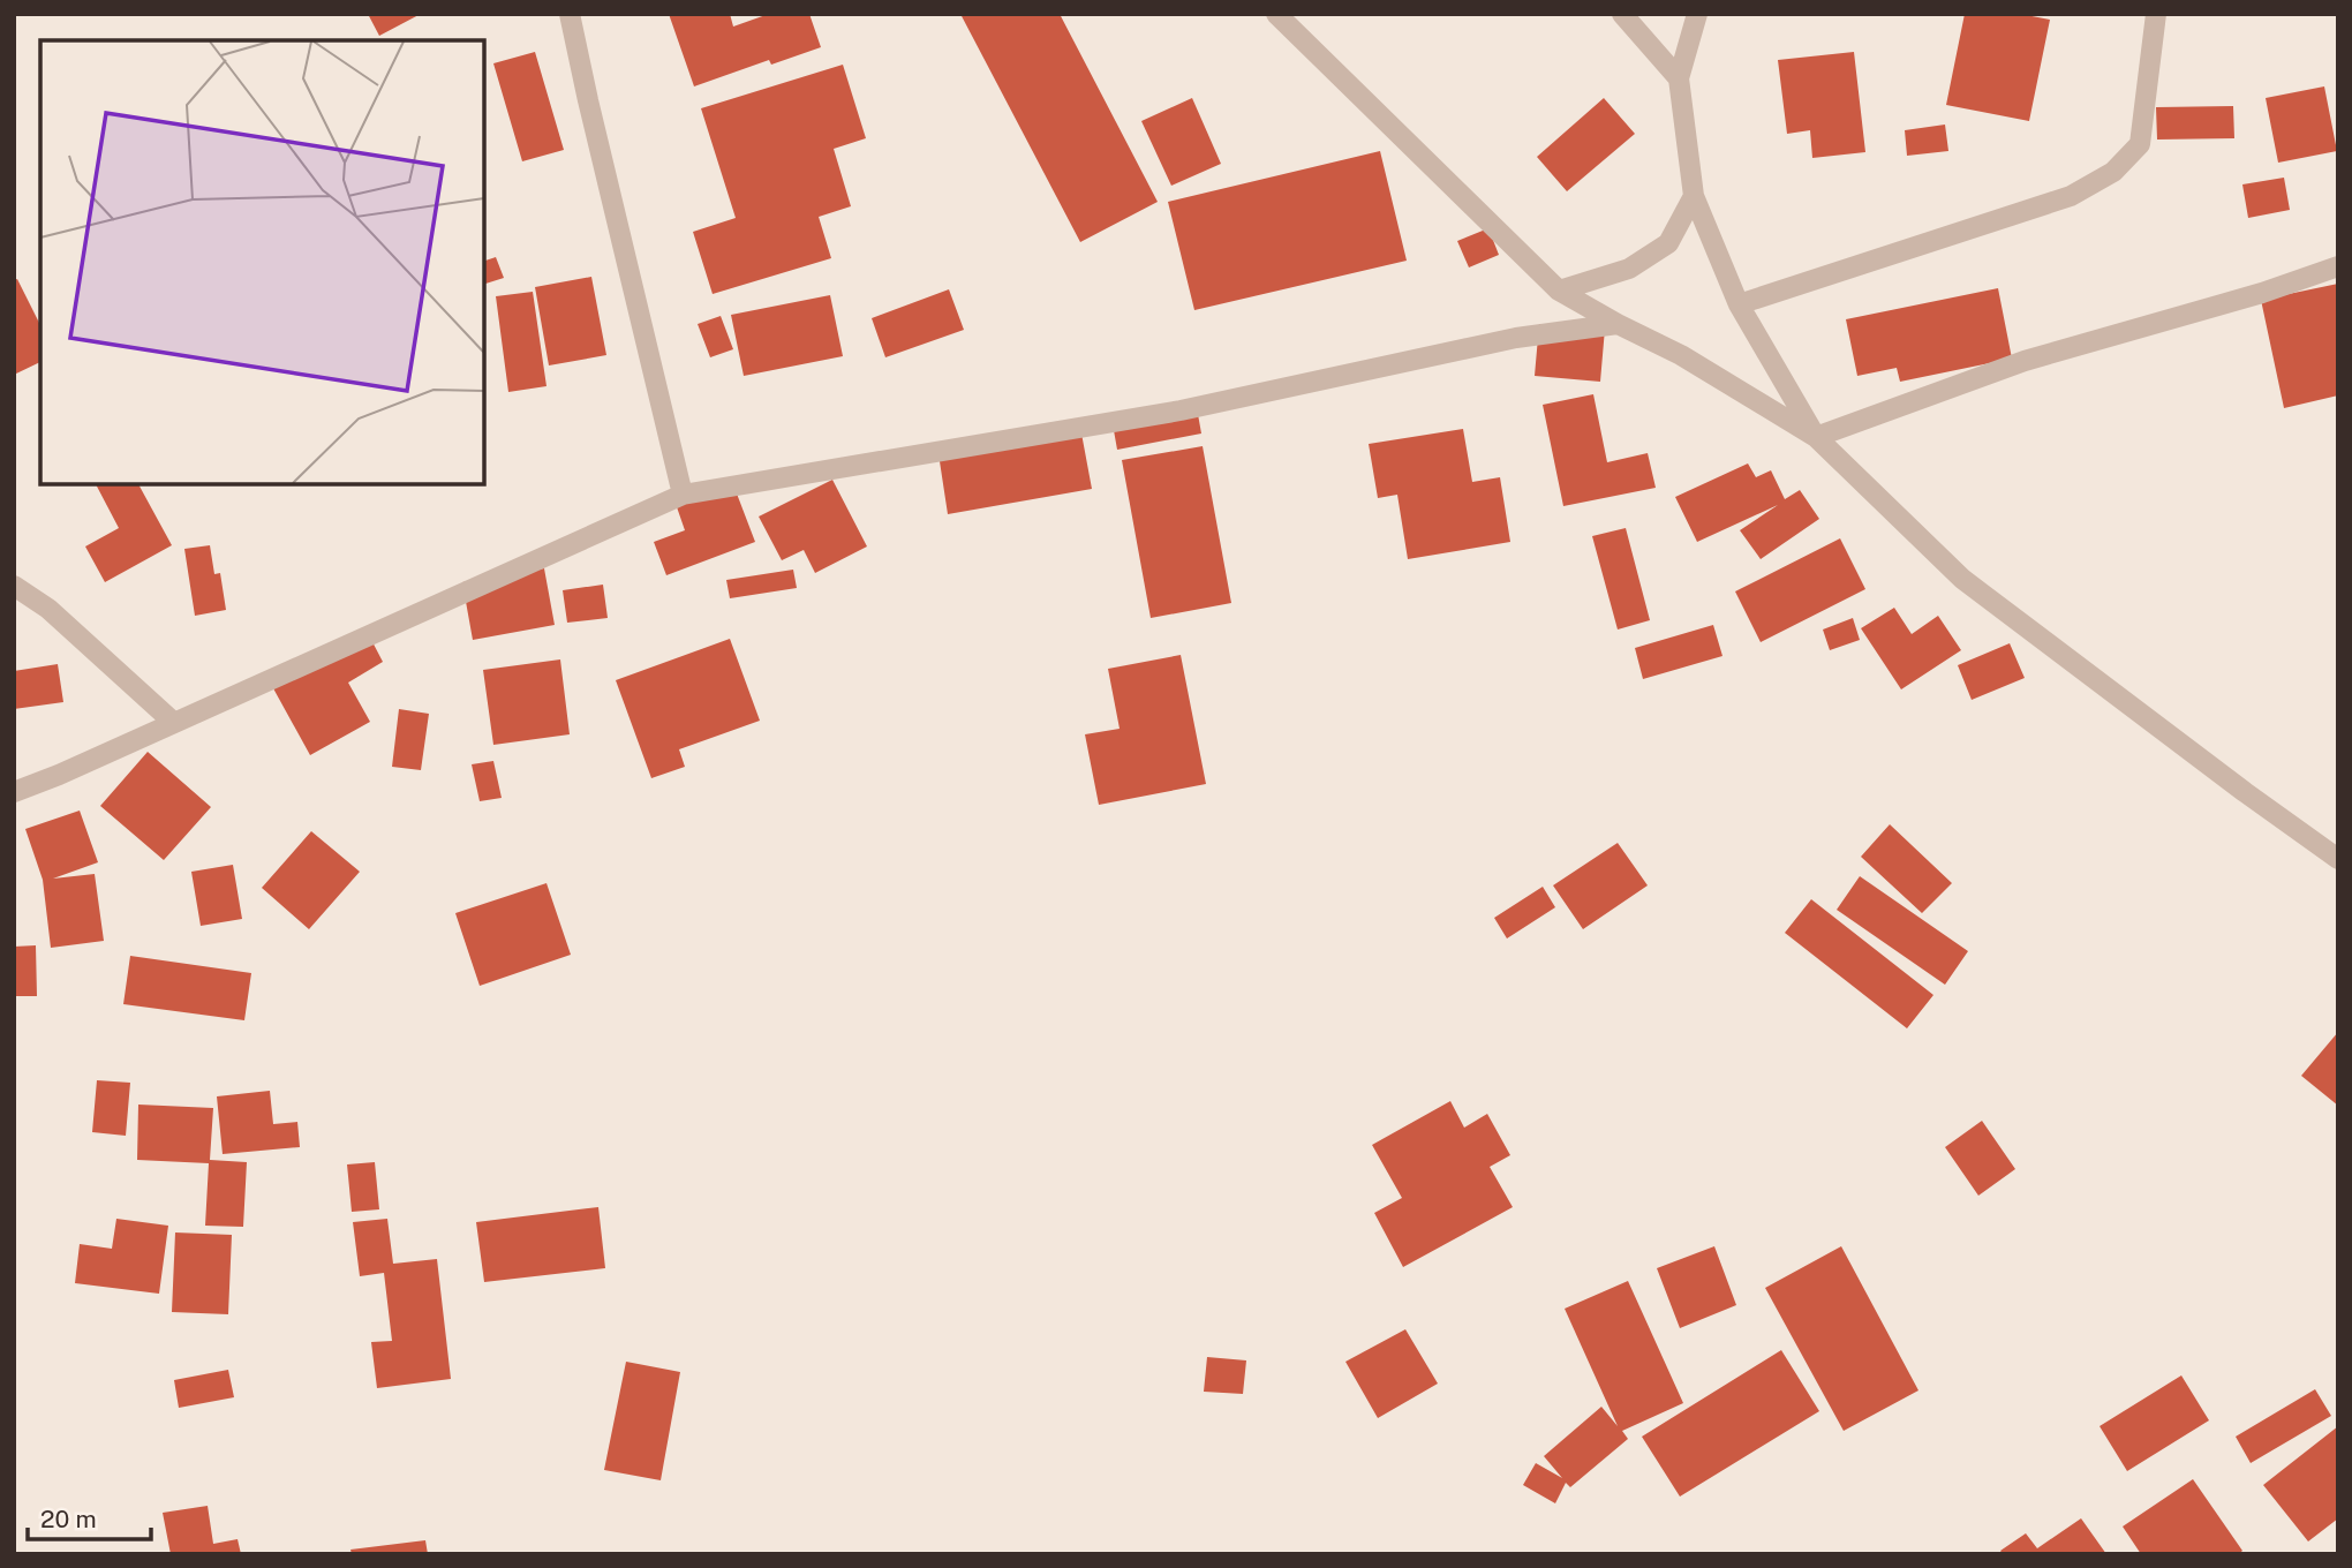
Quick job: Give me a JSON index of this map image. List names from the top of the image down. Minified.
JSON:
{"scale_bar":"20 m"}
